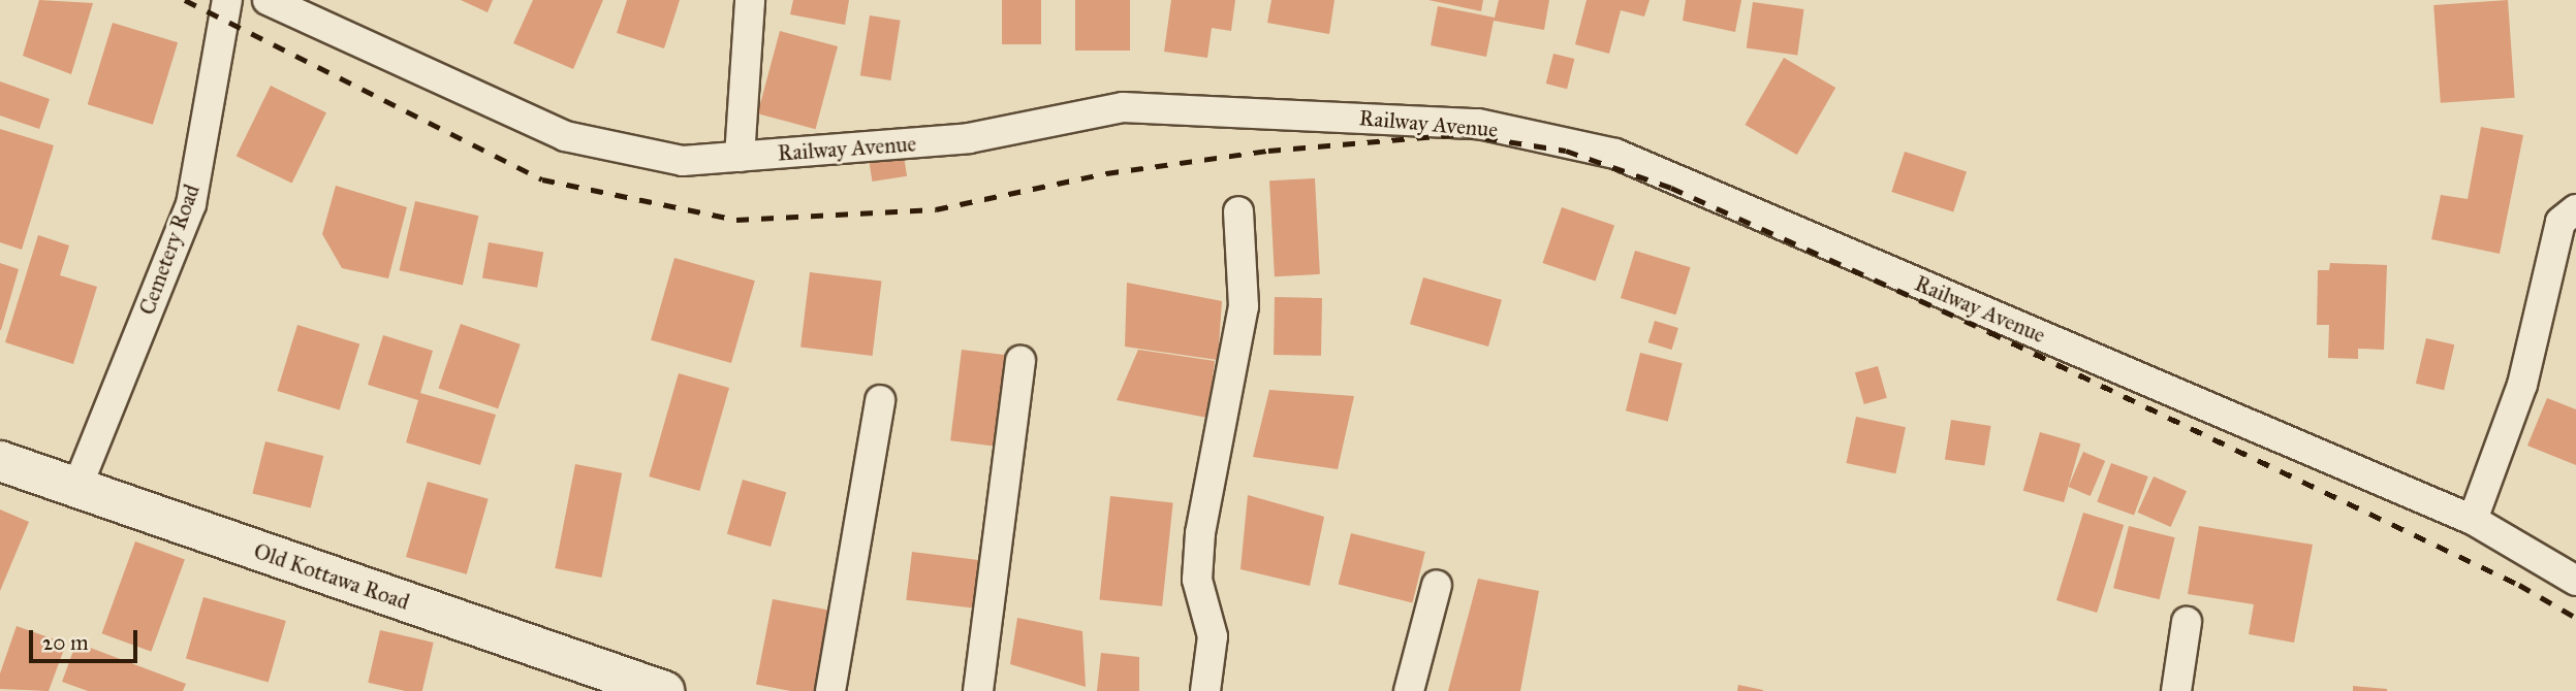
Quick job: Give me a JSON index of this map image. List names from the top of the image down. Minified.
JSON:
{"streets":{"street":["Railway Avenue","Cemetery Road","Old Kottawa Road"]},"crossings":[["Cemetery Road","Old Kottawa Road"]],"scale_bar":"20 m"}
